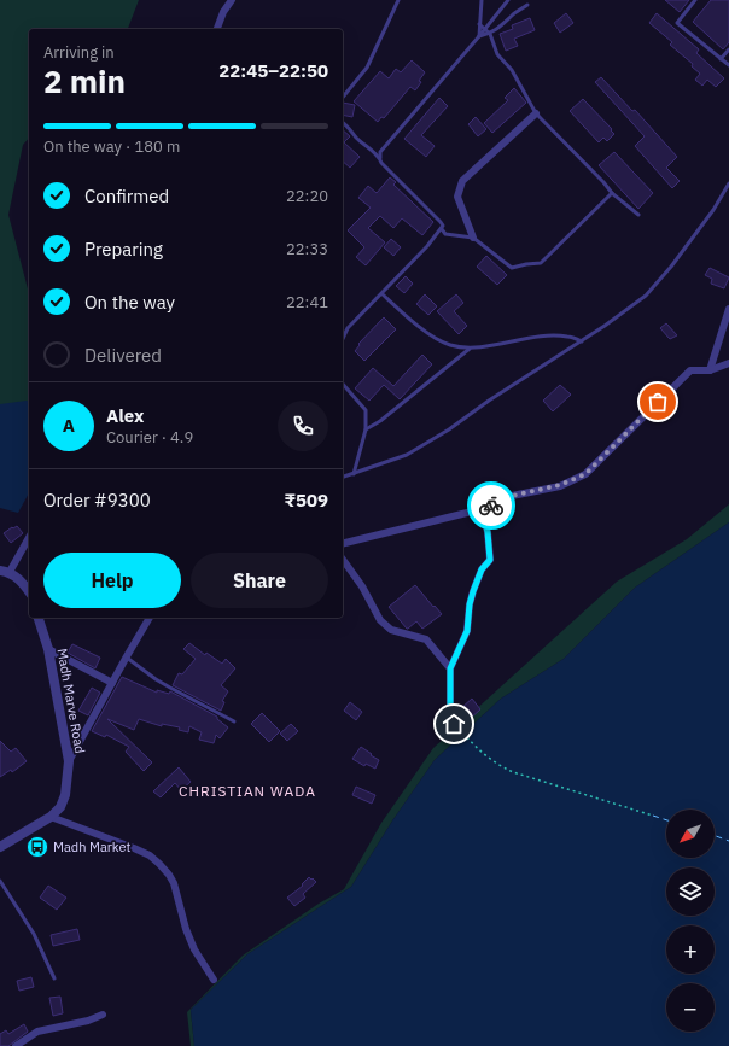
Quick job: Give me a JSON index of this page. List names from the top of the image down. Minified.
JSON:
{"streets":{"street":["Madh Marve Road"]},"districts":["CHRISTIAN WADA"],"places":{"bus stop":["Madh Market"]},"north":"bottom left","page":{"heading":["2 min","Arriving in","22:45–22:50"],"panel":["Alex","Courier · 4.9","Order #9300","₹509"],"bar":"On the way · 180 m","list":[["Confirmed","22:20"],["Preparing","22:33"],["On the way","22:41"],"Delivered"],"round":"A","buttons":["Help","Share"],"map_buttons":["+","−"]}}
